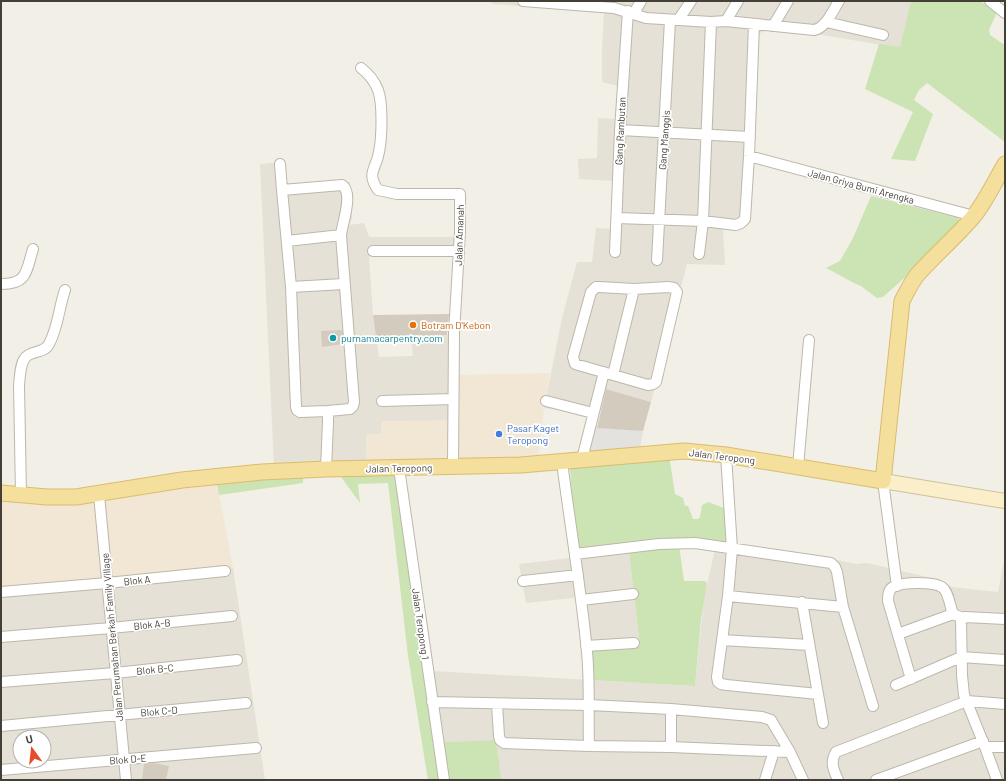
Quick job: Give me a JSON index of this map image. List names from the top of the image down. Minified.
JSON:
{"streets":{"main road":["Jalan Teropong"],"street":["Gang Rambutan","Gang Manggis","Jalan Griya Bumi Arengka","Jalan Amanah","Blok A","Blok A-B","Jalan Teropong 1","Jalan Perumahan Berkah Family Village","Blok B-C","Blok C-D","Blok D-E"]},"crossings":[["Jalan Amanah","Jalan Teropong"],["Jalan Teropong","Jalan Teropong 1"],["Jalan Teropong","Jalan Perumahan Berkah Family Village"],["Blok A","Jalan Perumahan Berkah Family Village"],["Blok A-B","Jalan Perumahan Berkah Family Village"],["Jalan Perumahan Berkah Family Village","Blok B-C"],["Jalan Perumahan Berkah Family Village","Blok C-D"],["Jalan Perumahan Berkah Family Village","Blok D-E"]],"places":["Botram D'Kebon","purnamacarpentry.com","Pasar Kaget Teropong"],"north":"top"}
